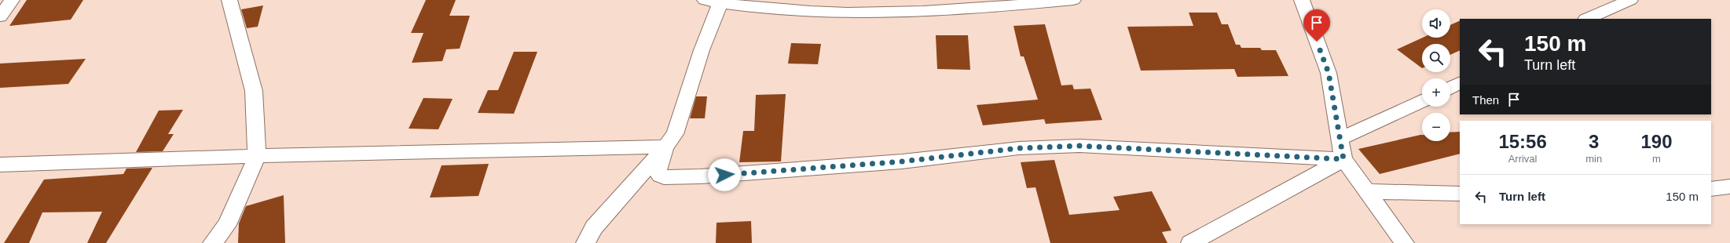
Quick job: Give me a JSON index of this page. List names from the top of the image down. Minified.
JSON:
{"page":{"map_buttons":["+","−"],"turn":["150 m","Turn left"],"then":"Then","eta":["15:56","Arrival","3","min","190","m"],"list":[{"name":"Turn left","value":"150 m"}]}}
